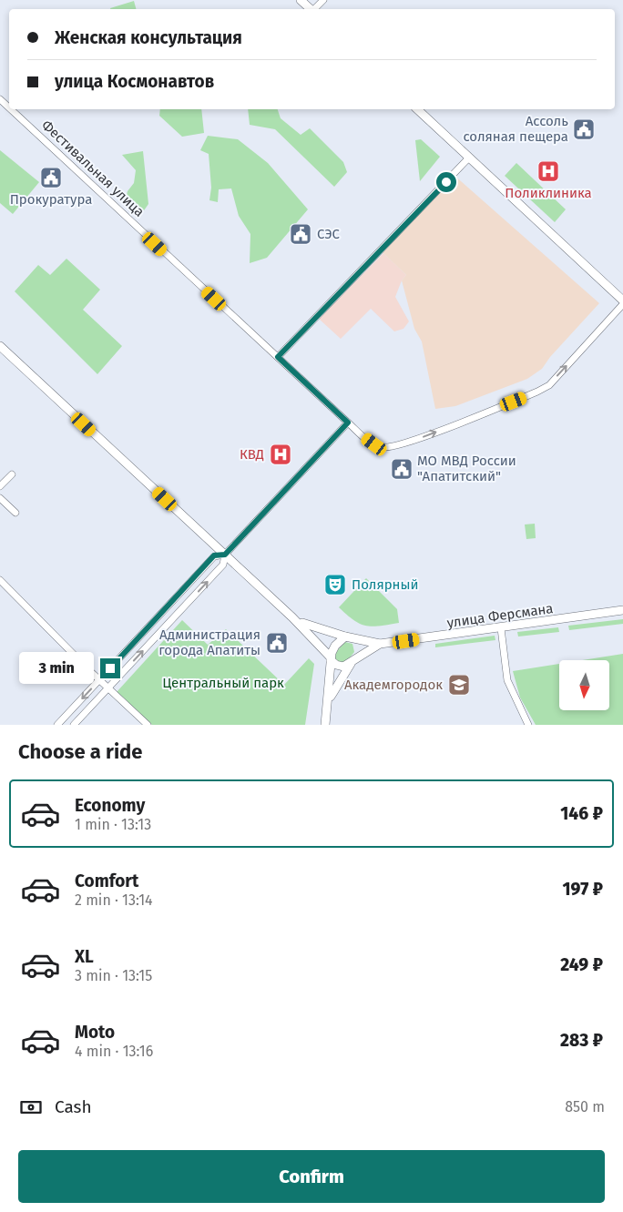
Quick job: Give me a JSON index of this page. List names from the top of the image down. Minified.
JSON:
{"streets":{"street":["Фестивальная улица","улица Ферсмана"]},"one_way":["Фестивальная улица"],"parks":["Центральный парк"],"places":{"public building":["Ассоль соляная пещера","Прокуратура","СЭС","МО МВД России \"Апатитский\"","Администрация города Апатиты"],"hospital":["Поликлиника","КВД"],"theatre":["Полярный"],"school or university":["Академгородок"]},"north":"bottom","page":{"banner":["Женская консультация","улица Космонавтов"],"bubble":"3 min","heading":"Choose a ride","list":[{"name":"Economy","note":"1 min · 13:13","value":"146 ₽"},{"name":"Comfort","note":"2 min · 13:14","value":"197 ₽"},{"name":"XL","note":"3 min · 13:15","value":"249 ₽"},{"name":"Moto","note":"4 min · 13:16","value":"283 ₽"}],"pay":["Cash","850 m"],"buttons":"Confirm"}}
